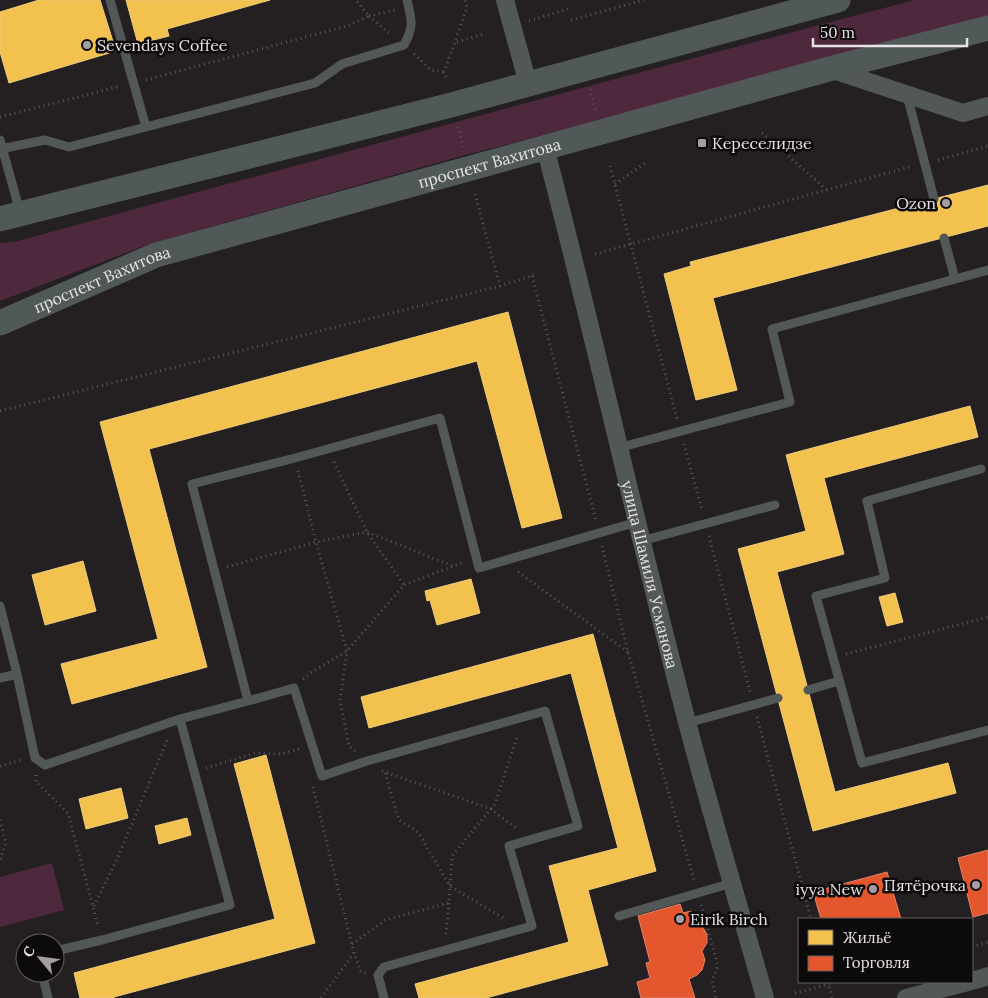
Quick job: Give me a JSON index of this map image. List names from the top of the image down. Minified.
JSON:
{"streets":{"main road":["проспект Вахитова"],"street":["улица Шамиля Усманова"]},"crossings":[["проспект Вахитова","улица Шамиля Усманова"]],"places":{"other":["Sevendays Coffee","Ozon","Пятёрочка","iyya New","Eirik Birch"],"transit":["Кереселидзе"]},"legend":["Жильё","Торговля"],"scale_bar":"50 m","north":"top left"}
